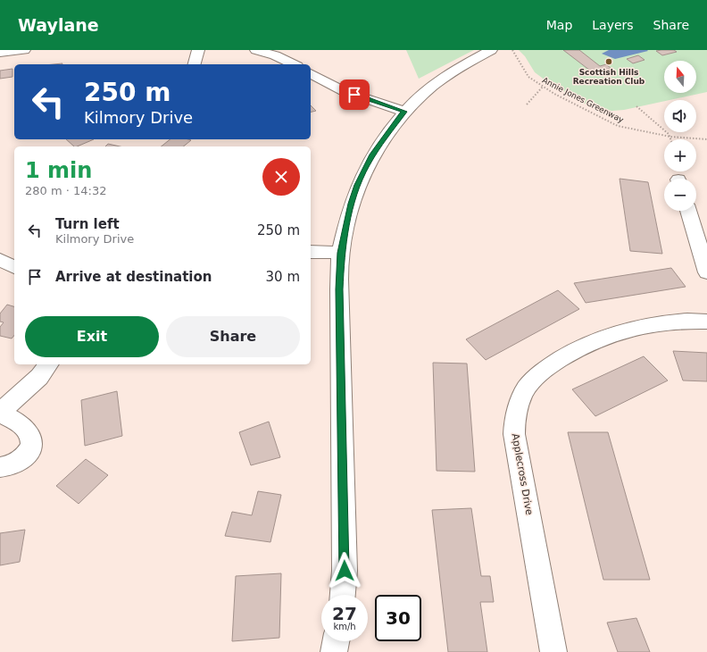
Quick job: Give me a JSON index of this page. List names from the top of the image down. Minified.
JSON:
{"streets":{"street":["Applecross Drive"],"path":["Annie Jones Greenway"]},"places":["Scottish Hills Recreation Club"],"north":"top","page":{"header":"Waylane","nav":["Map","Layers","Share"],"map_buttons":["+","−"],"turn":["250 m","Kilmory Drive"],"heading":["1 min","280 m · 14:32"],"list":[{"name":"Turn left","note":"Kilmory Drive","value":"250 m"},{"name":"Arrive at destination","value":"30 m"}],"buttons":["Exit","Share"],"speed":"27 km/h","limit":"30"}}
